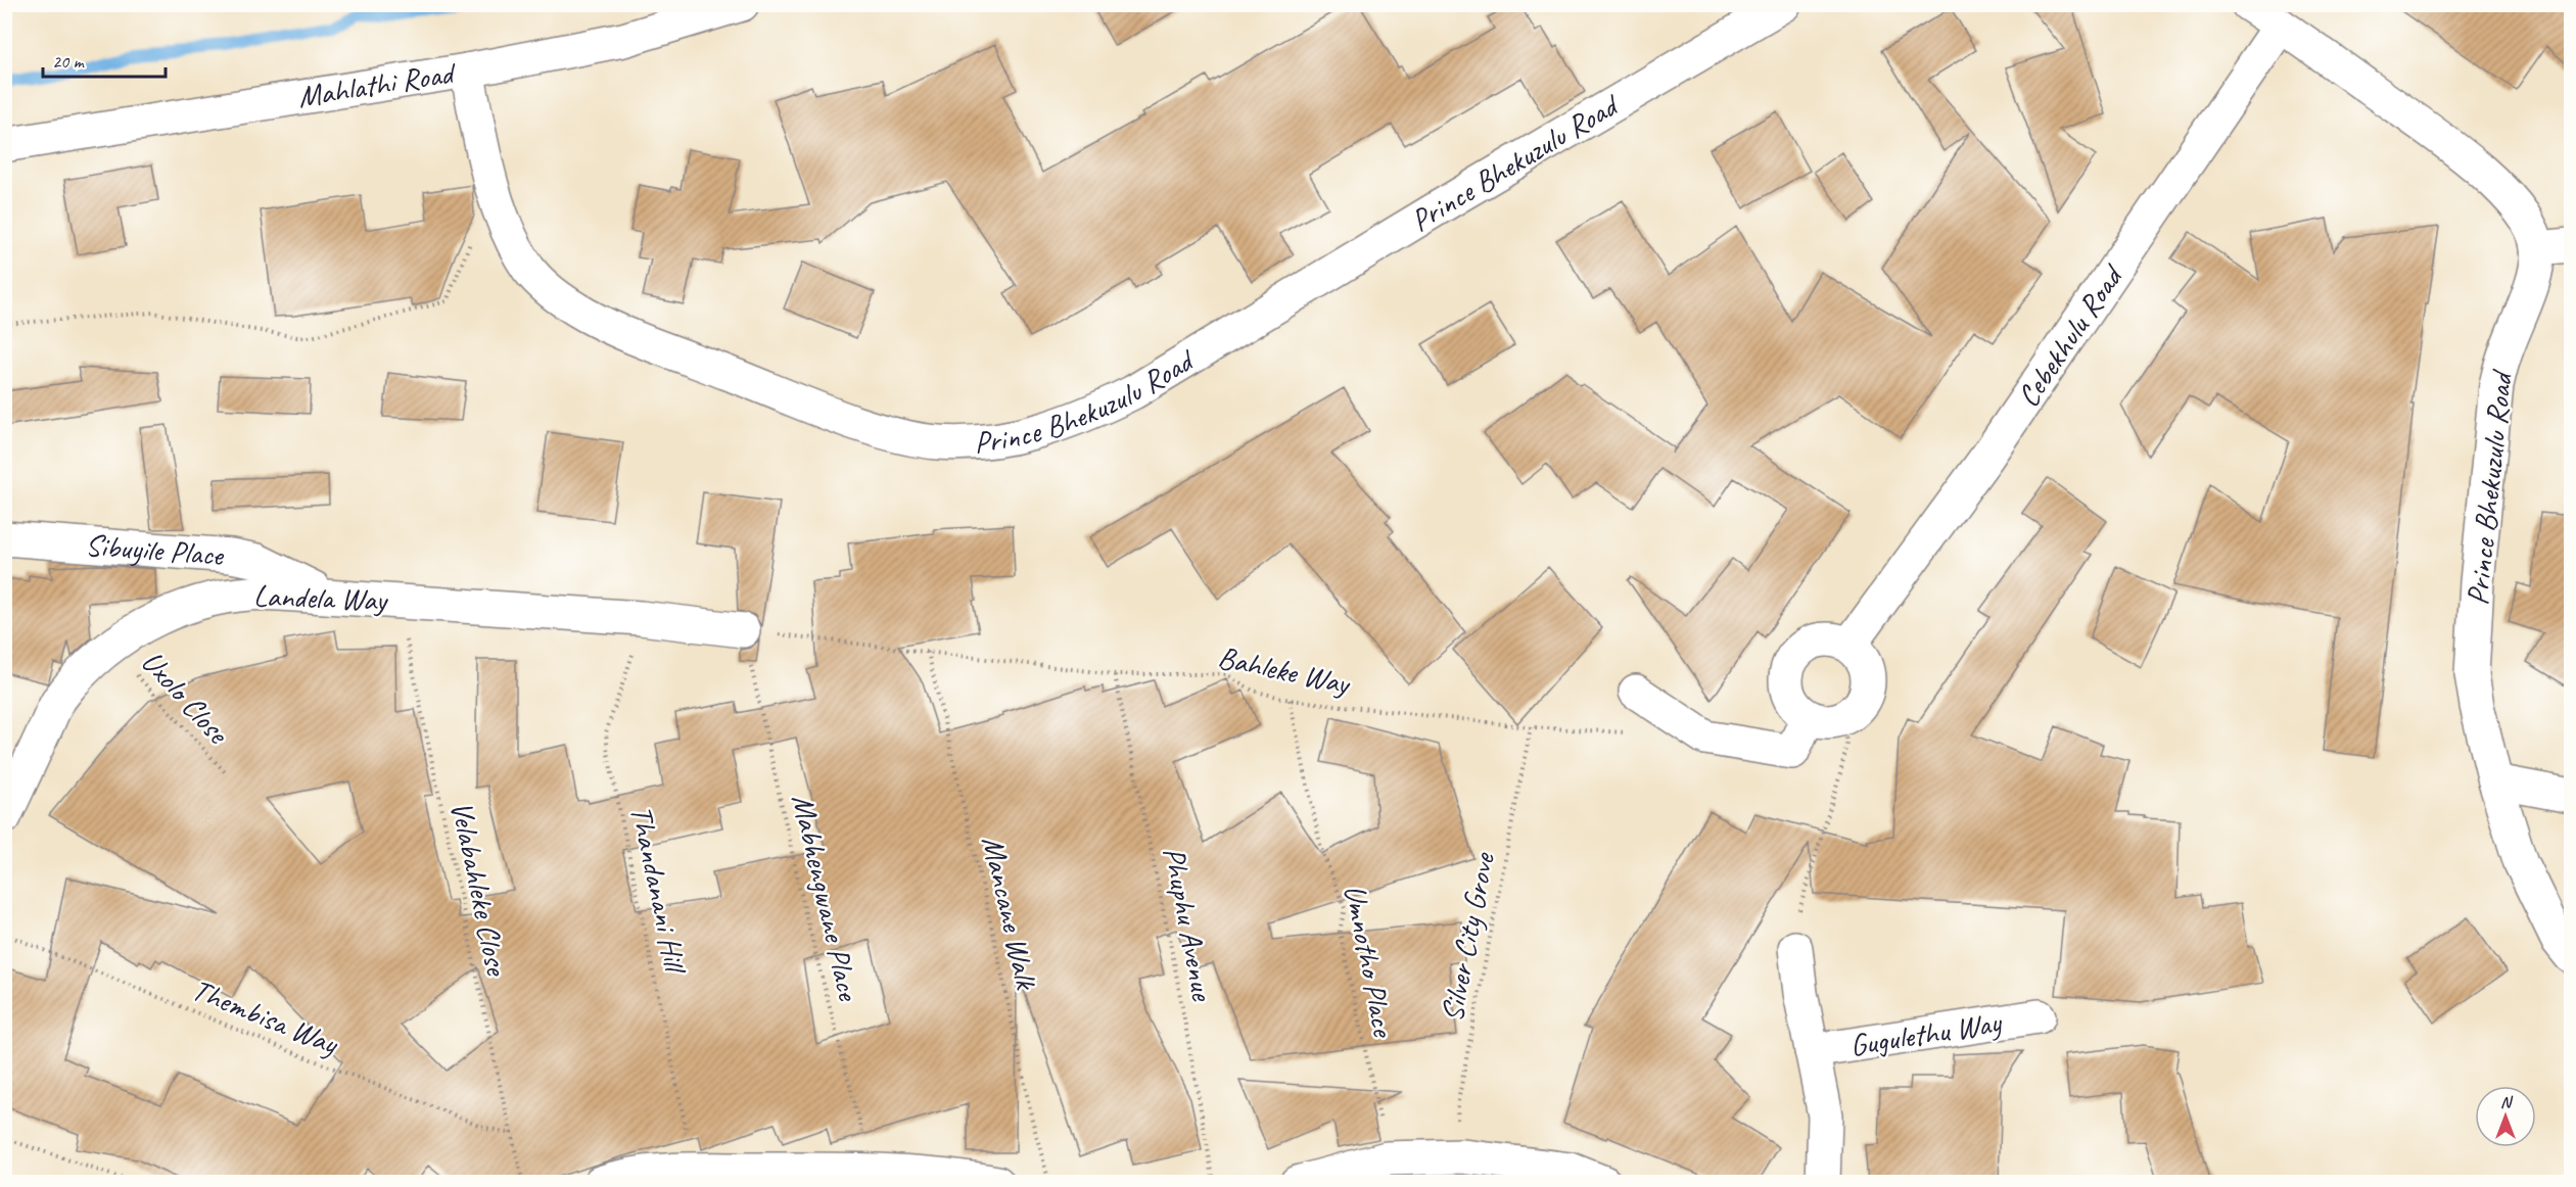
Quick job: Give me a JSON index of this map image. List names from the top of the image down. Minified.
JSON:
{"streets":{"street":["Mahlathi Road","Prince Bhekuzulu Road","Cebekhulu Road","Sibuyile Place","Landela Way","Gugulethu Way"],"path":["Bahleke Way","Uxolo Close","Velabahleke Close","Thandanani Hill","Mabhengwane Place","Mancane Walk","Phuphu Avenue","Silver City Grove","Umnotho Place","Thembisa Way"]},"crossings":[["Mahlathi Road","Prince Bhekuzulu Road"],["Sibuyile Place","Landela Way"],["Landela Way","Bahleke Way"],["Landela Way","Uxolo Close"],["Landela Way","Velabahleke Close"],["Landela Way","Thandanani Hill"],["Landela Way","Mabhengwane Place"],["Bahleke Way","Mabhengwane Place"],["Bahleke Way","Mancane Walk"],["Bahleke Way","Phuphu Avenue"],["Bahleke Way","Silver City Grove"],["Bahleke Way","Umnotho Place"],["Velabahleke Close","Thembisa Way"]],"scale_bar":"20 m","north":"top"}
